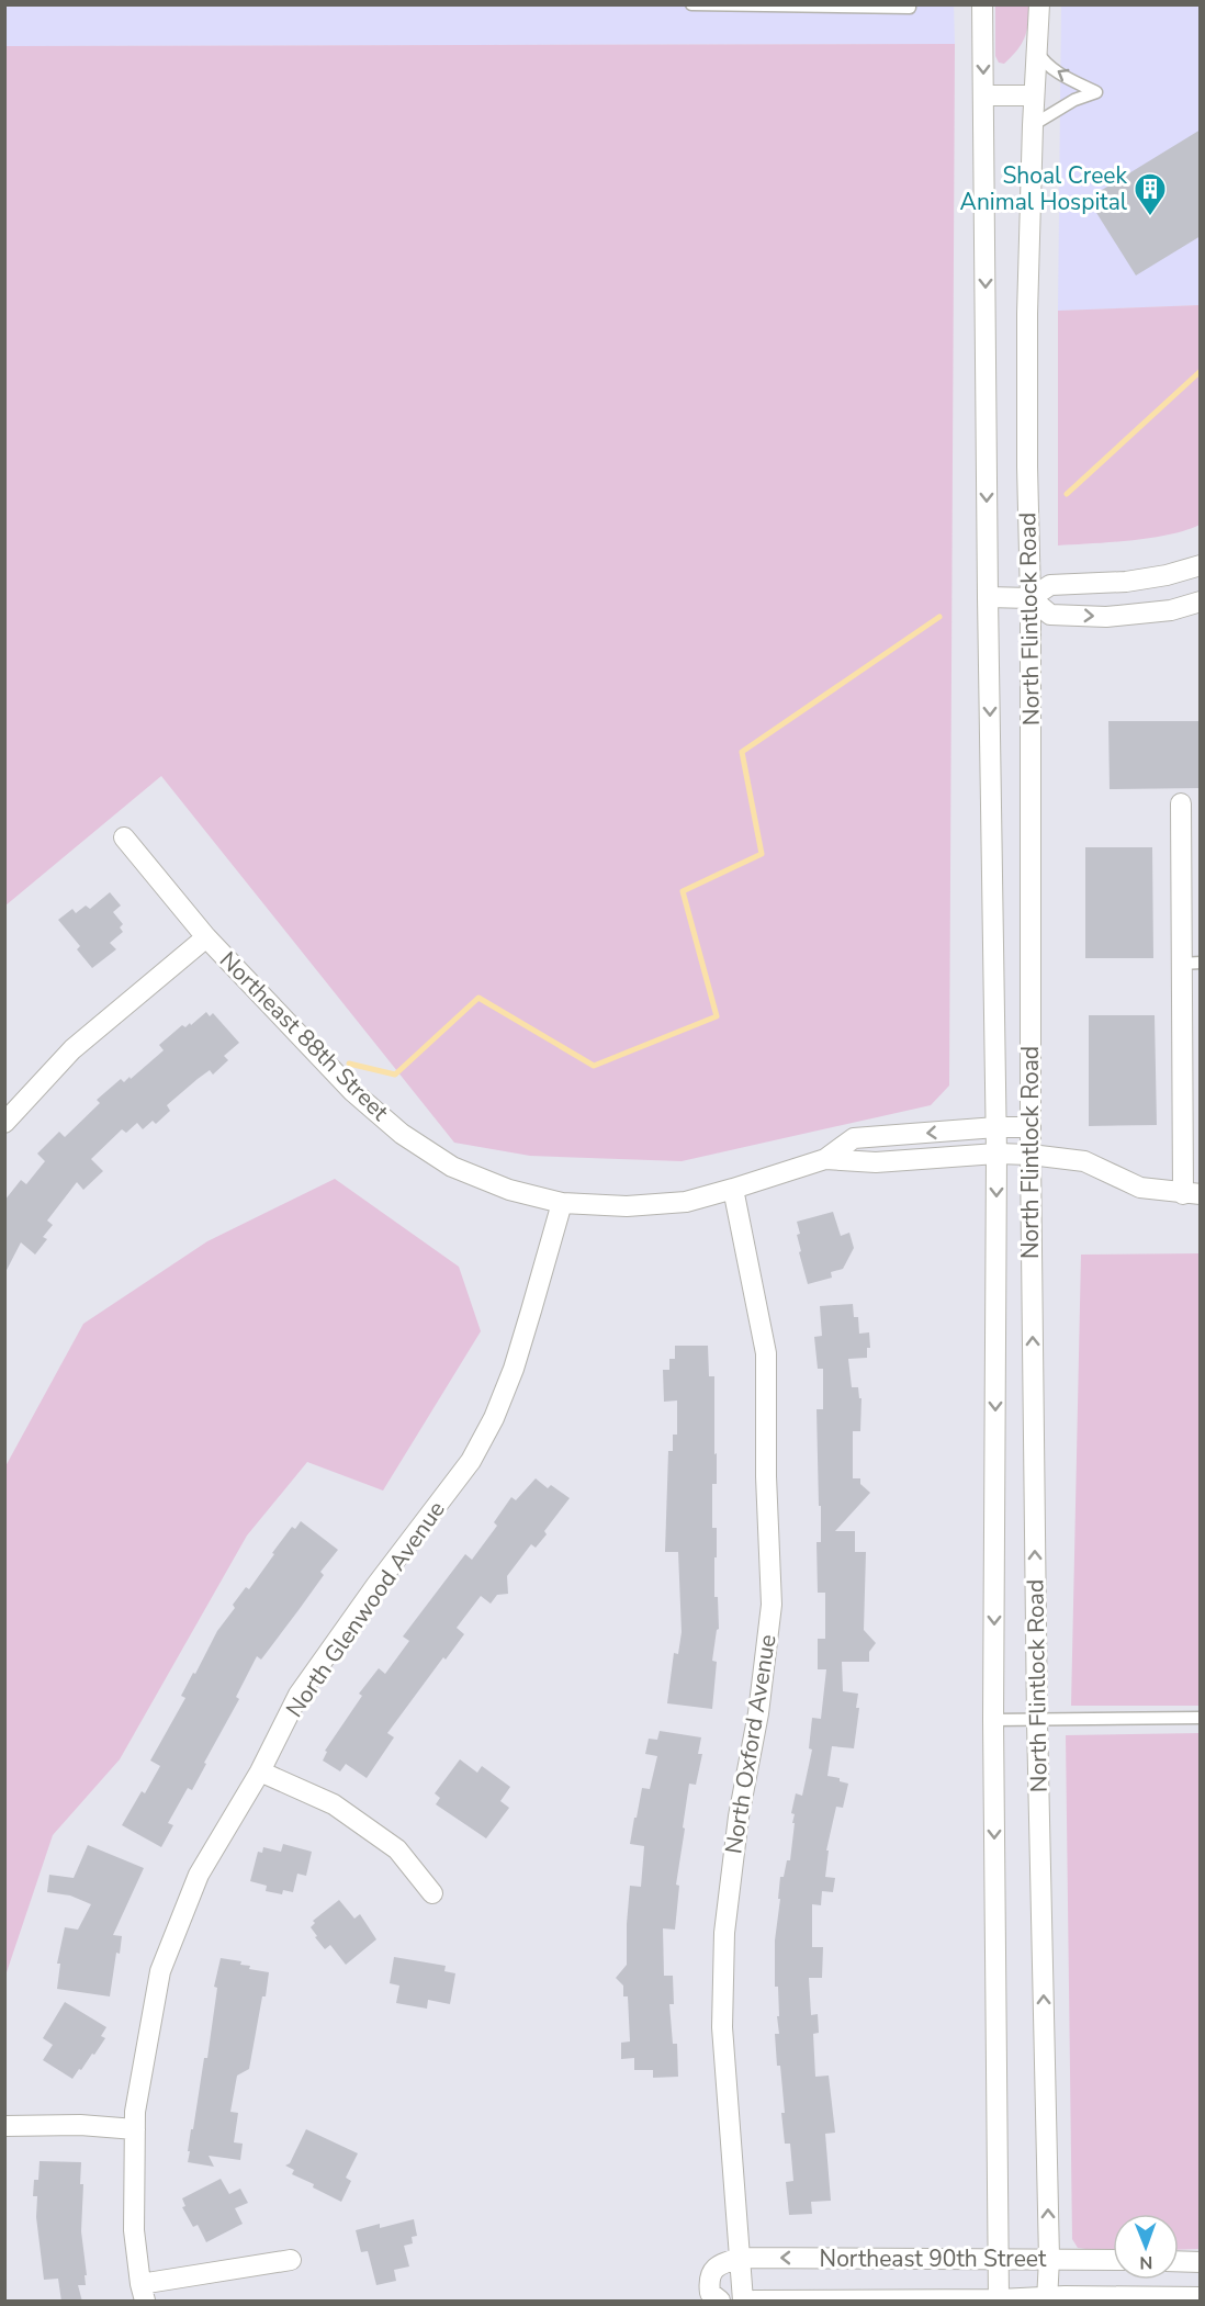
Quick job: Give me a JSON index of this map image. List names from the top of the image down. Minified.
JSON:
{"streets":{"street":["North Flintlock Road","Northeast 88th Street","North Glenwood Avenue","North Oxford Avenue","Northeast 90th Street"]},"crossings":[["North Flintlock Road","Northeast 88th Street"],["North Flintlock Road","Northeast 90th Street"],["Northeast 88th Street","North Glenwood Avenue"],["Northeast 88th Street","North Oxford Avenue"],["North Oxford Avenue","Northeast 90th Street"]],"places":{"building":["Shoal Creek Animal Hospital"]},"north":"bottom"}
